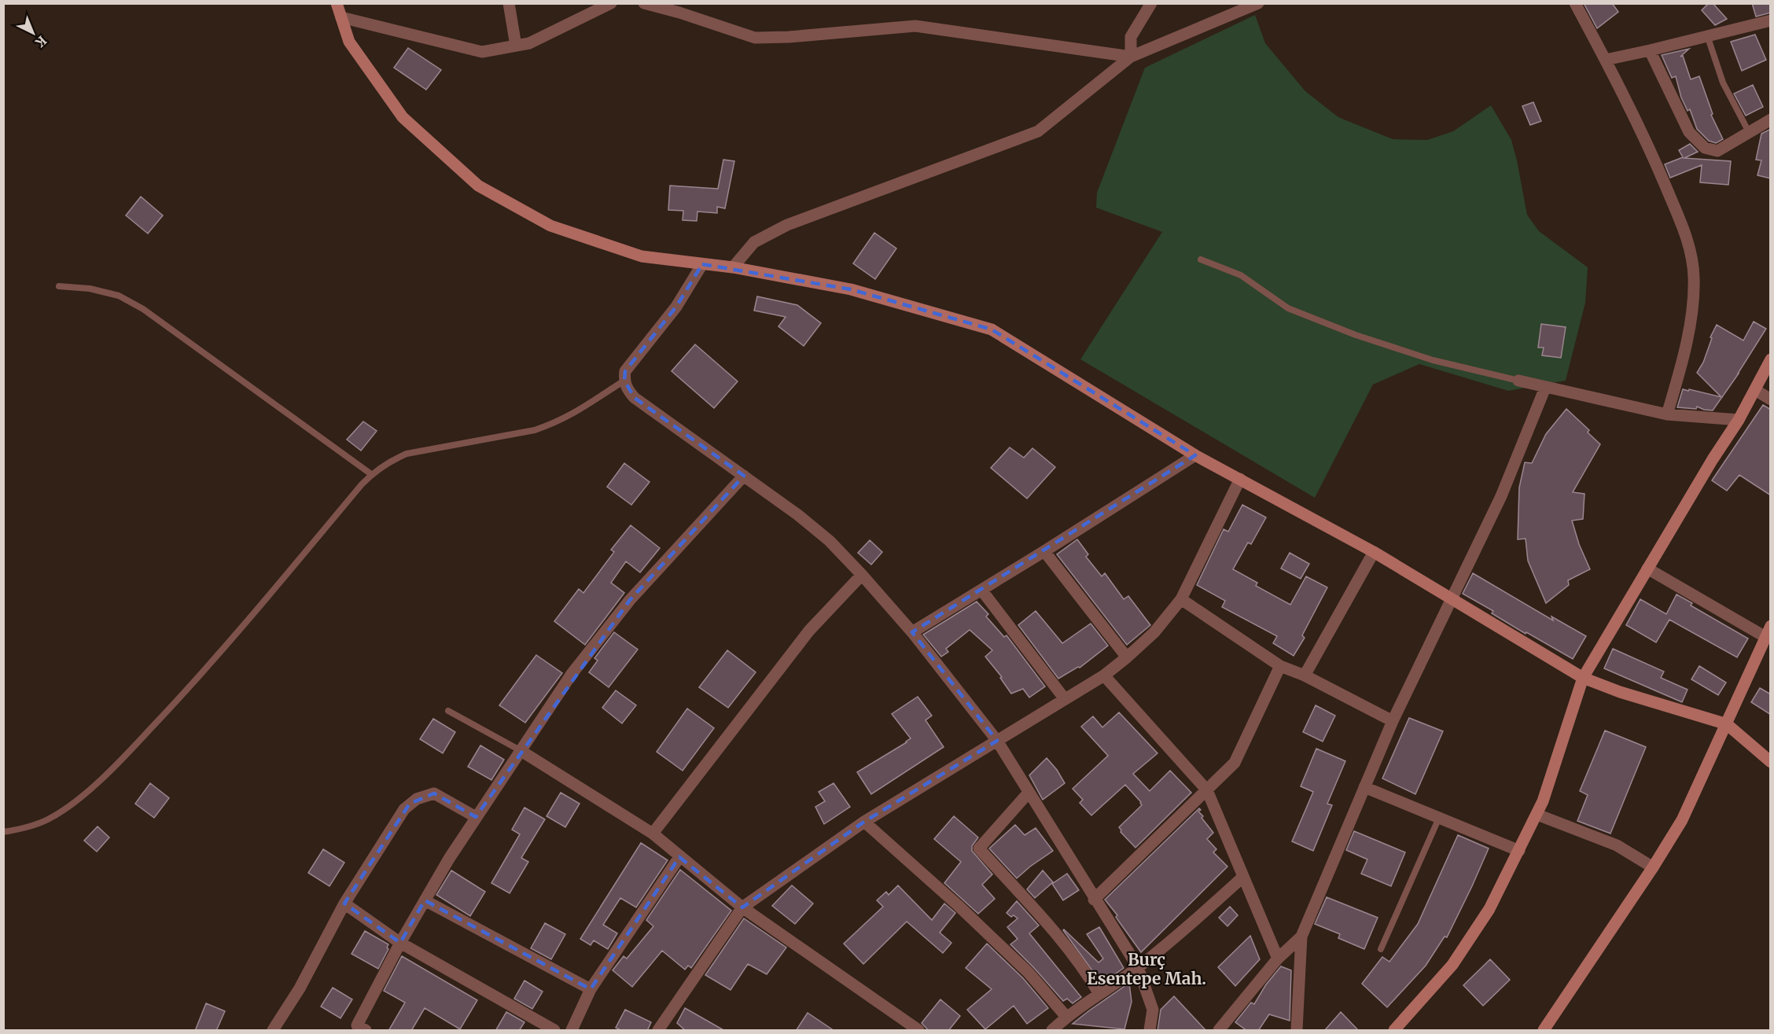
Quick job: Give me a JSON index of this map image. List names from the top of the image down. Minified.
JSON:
{"districts":["Burç Esentepe Mah."],"north":"bottom right"}
